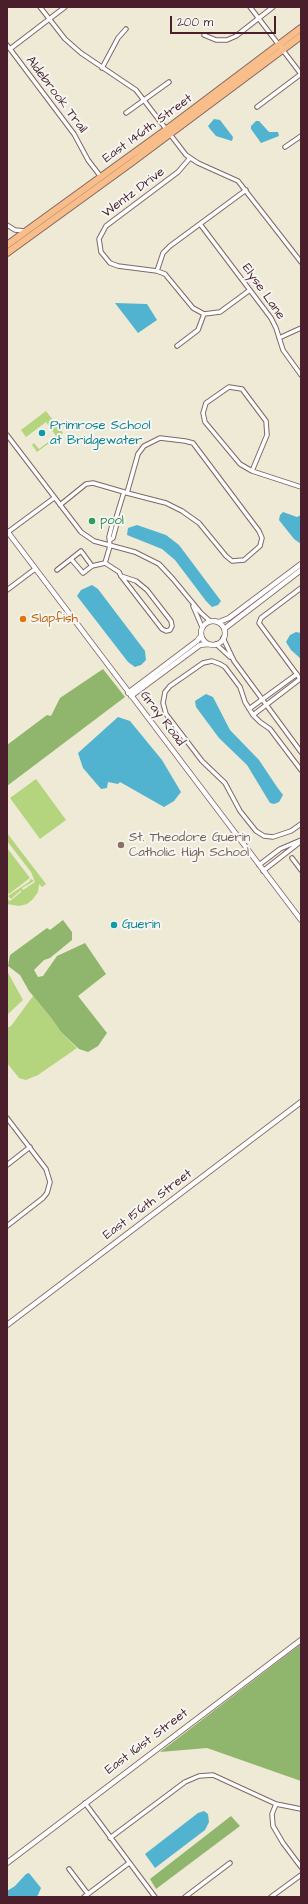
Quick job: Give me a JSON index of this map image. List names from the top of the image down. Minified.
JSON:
{"streets":{"main road":["East 146th Street"],"street":["Aldebrook Trail","Wentz Drive","Elyse Lane","Gray Road","East 156th Street","East 161st Street"]},"crossings":[["Aldebrook Trail","East 146th Street"]],"places":["Primrose School at Bridgewater","pool","Slapfish","St. Theodore Guerin Catholic High School","Guerin"],"scale_bar":"200 m"}
